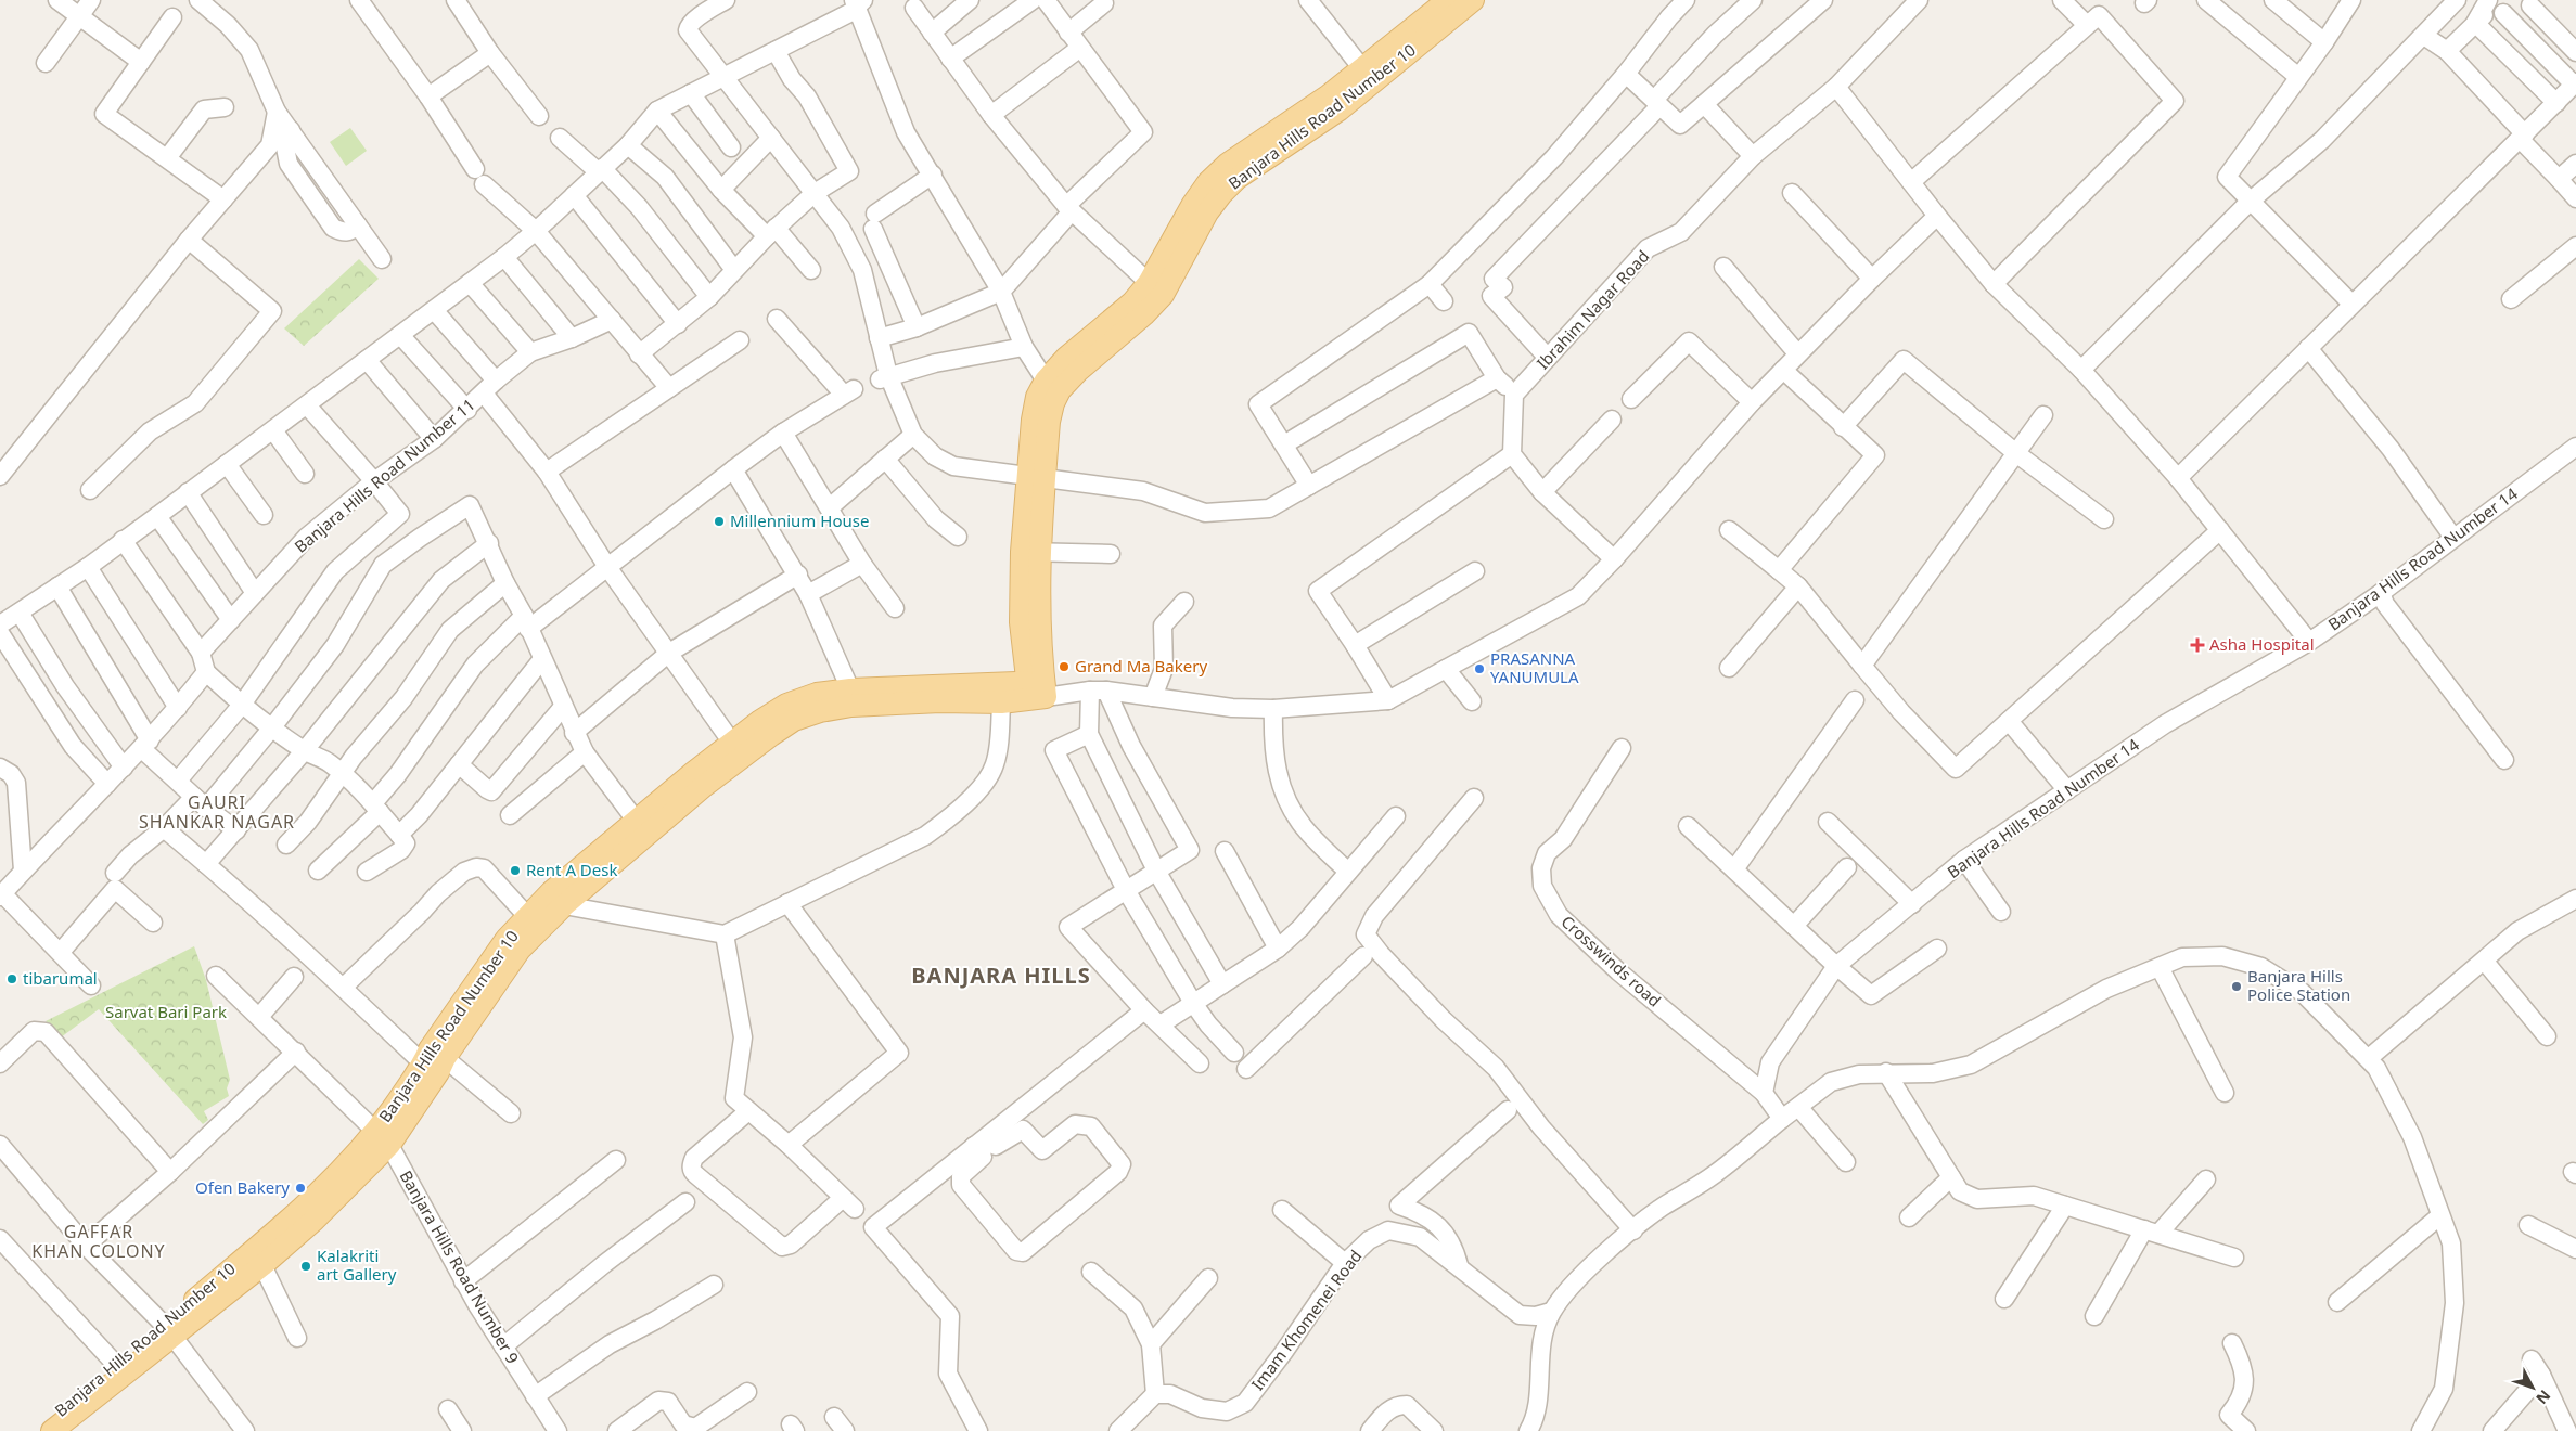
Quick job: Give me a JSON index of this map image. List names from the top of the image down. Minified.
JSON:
{"streets":{"main road":["Banjara Hills Road Number 10"],"street":["Ibrahim Nagar Road","Banjara Hills Road Number 11","Banjara Hills Road Number 14","Crosswinds road","Banjara Hills Road Number 9","Imam Khomenei Road"]},"crossings":[["Banjara Hills Road Number 10","Banjara Hills Road Number 11"],["Banjara Hills Road Number 10","Banjara Hills Road Number 9"],["Banjara Hills Road Number 14","Crosswinds road"]],"districts":["GAURI SHANKAR NAGAR","BANJARA HILLS","GAFFAR KHAN COLONY"],"parks":["Sarvat Bari Park"],"places":{"other":["Millennium House","Grand Ma Bakery","PRASANNA YANUMULA","Rent A Desk","tibarumal","Banjara Hills Police Station","Ofen Bakery","Kalakriti art Gallery"],"health":["Asha Hospital"]},"north":"bottom right"}
